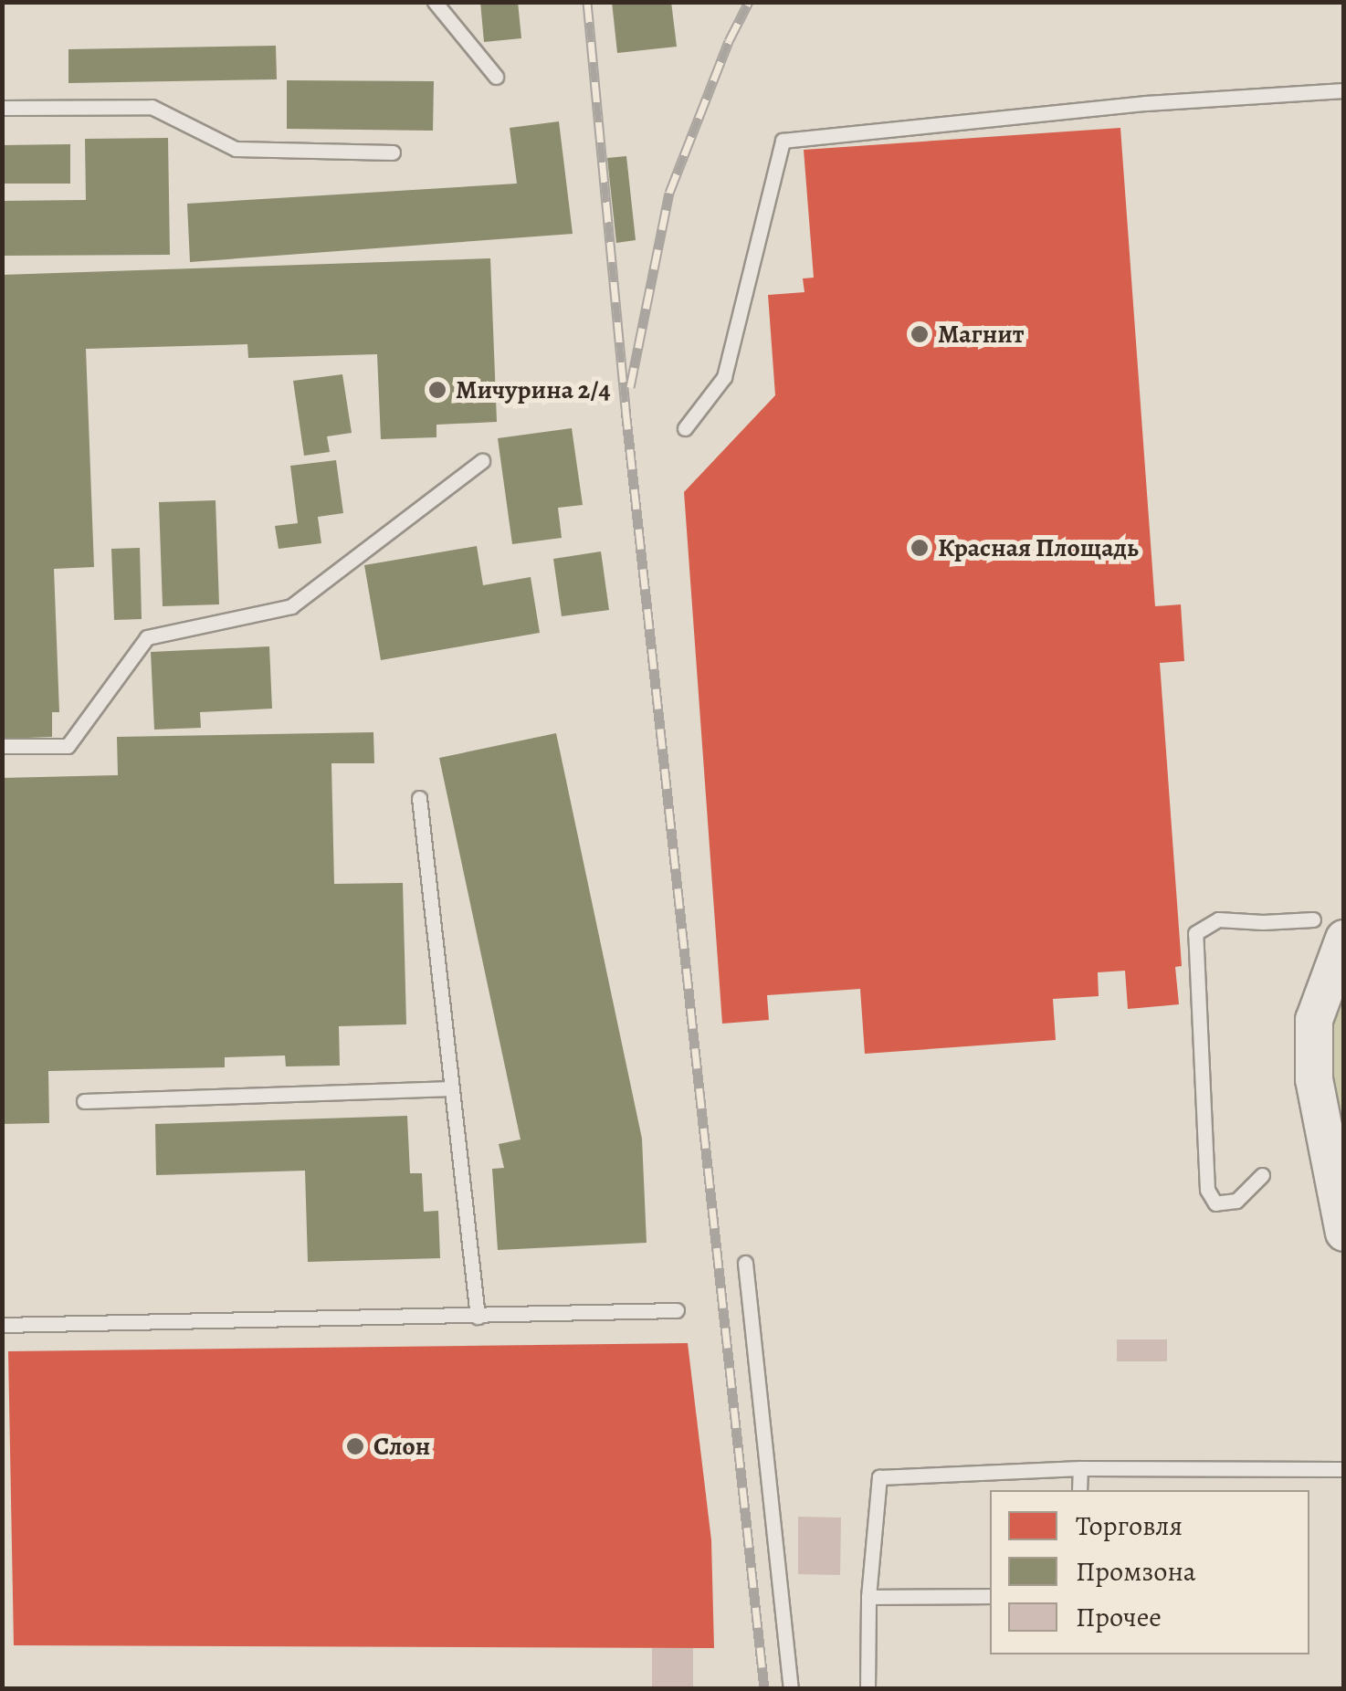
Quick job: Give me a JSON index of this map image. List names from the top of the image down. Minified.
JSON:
{"places":["Магнит","Мичурина 2/4","Красная Площадь","Слон"],"legend":["Торговля","Промзона","Прочее"]}
